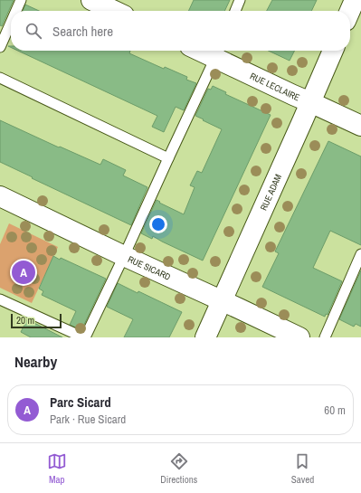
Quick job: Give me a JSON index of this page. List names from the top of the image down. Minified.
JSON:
{"streets":{"street":["RUE LECLAIRE","RUE ADAM","RUE SICARD"]},"crossings":[["RUE LECLAIRE","RUE ADAM"],["RUE ADAM","RUE SICARD"]],"scale_bar":"20 m","page":{"search":"Search here","pins":"A","scale":"20 m","heading":"Nearby","list":[{"mark":"A","name":"Parc Sicard","note":"Park · Rue Sicard","value":"60 m"}],"nav":["Map","Directions","Saved"]}}
